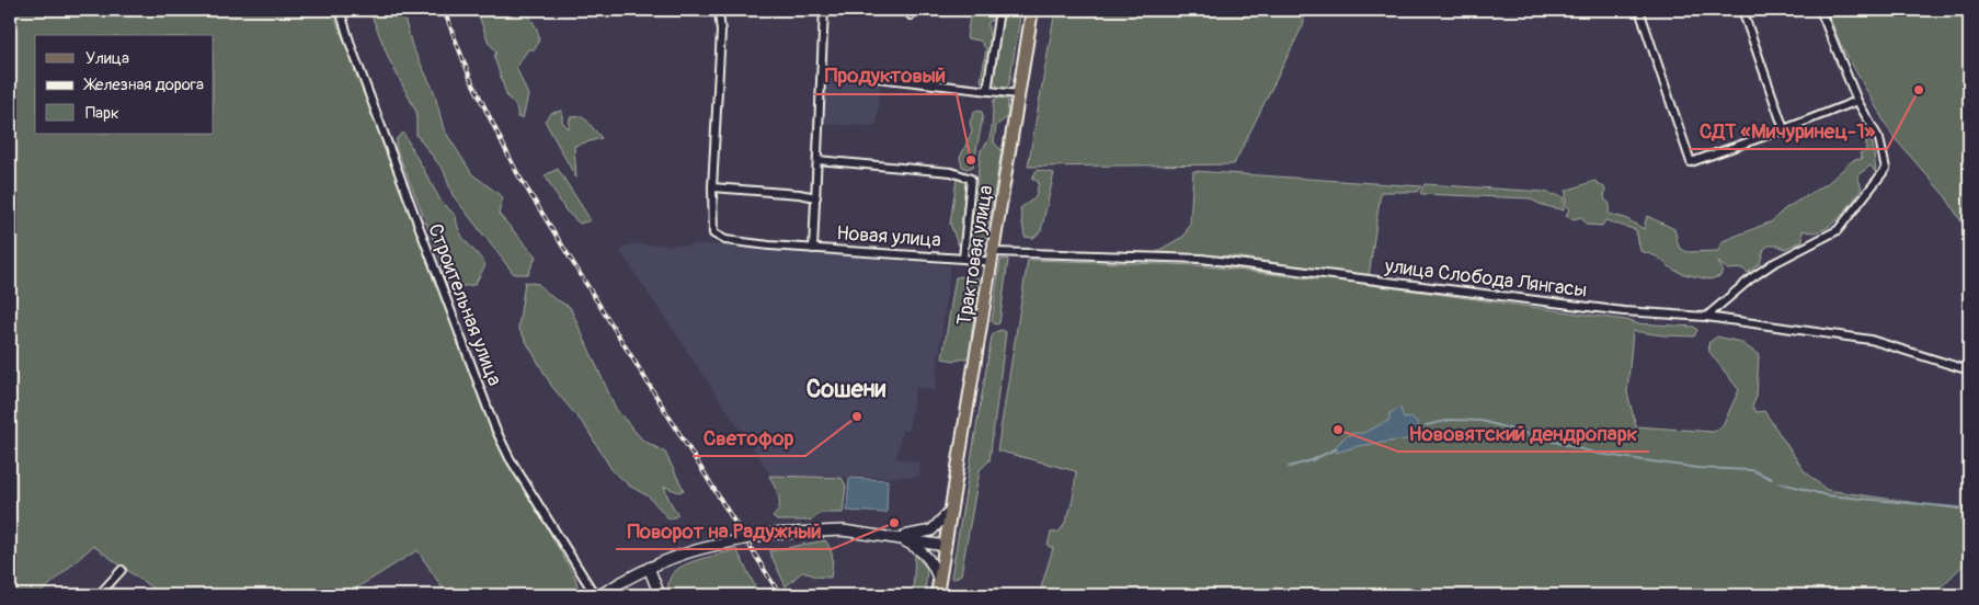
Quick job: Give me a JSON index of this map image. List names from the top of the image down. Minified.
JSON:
{"streets":{"main road":["Трактовая улица"],"street":["Новая улица","улица Слобода Лянгасы","Строительная улица"]},"crossings":[["Новая улица","Трактовая улица"],["Новая улица","улица Слобода Лянгасы"],["Трактовая улица","улица Слобода Лянгасы"]],"districts":["Сошени"],"places":["СДТ «Мичуринец-1»","Продуктовый","Светофор","Нововятский дендропарк","Поворот на Радужный"],"legend":["Улица","Железная дорога","Парк"]}
